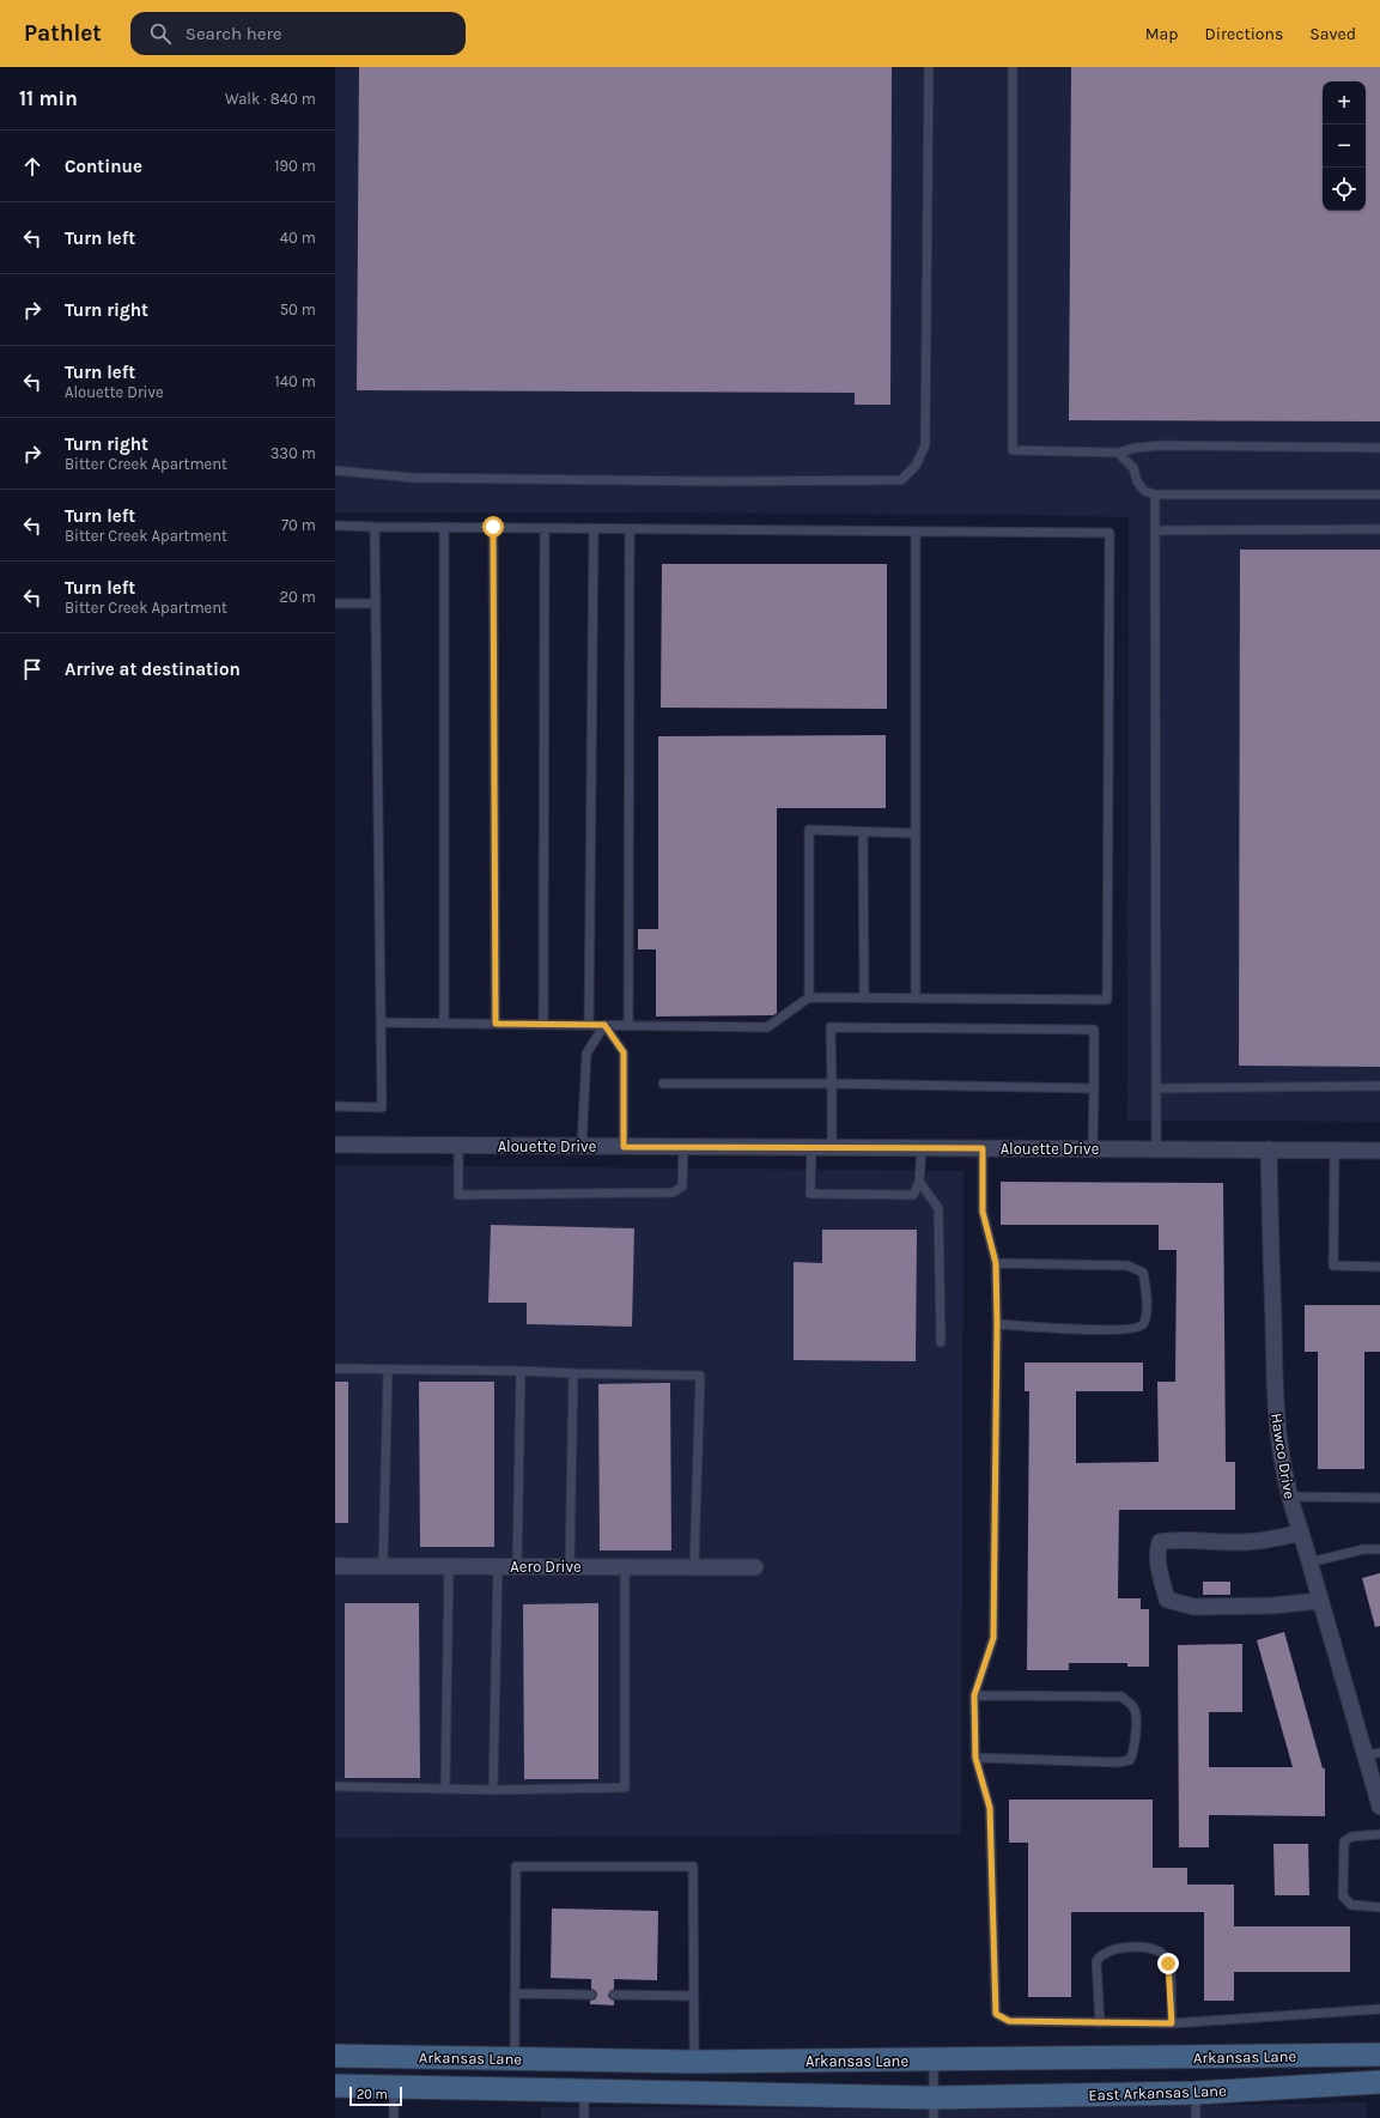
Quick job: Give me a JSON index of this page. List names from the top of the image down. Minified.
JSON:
{"streets":{"main road":["Arkansas Lane","East Arkansas Lane"],"street":["Alouette Drive","Hawco Drive","Aero Drive"]},"crossings":[["Alouette Drive","Hawco Drive"],["Arkansas Lane","East Arkansas Lane"]],"scale_bar":"20 m","page":{"header":"Pathlet","search":"Search here","nav":["Map","Directions","Saved"],"heading":["11 min","Walk · 840 m"],"map_buttons":["+","−"],"list":[["Continue","190 m"],["Turn left","40 m"],["Turn right","50 m"],["Turn left","Alouette Drive","140 m"],["Turn right","Bitter Creek Apartment","330 m"],["Turn left","Bitter Creek Apartment","70 m"],["Turn left","Bitter Creek Apartment","20 m"],"Arrive at destination"],"scale":"20 m"}}
